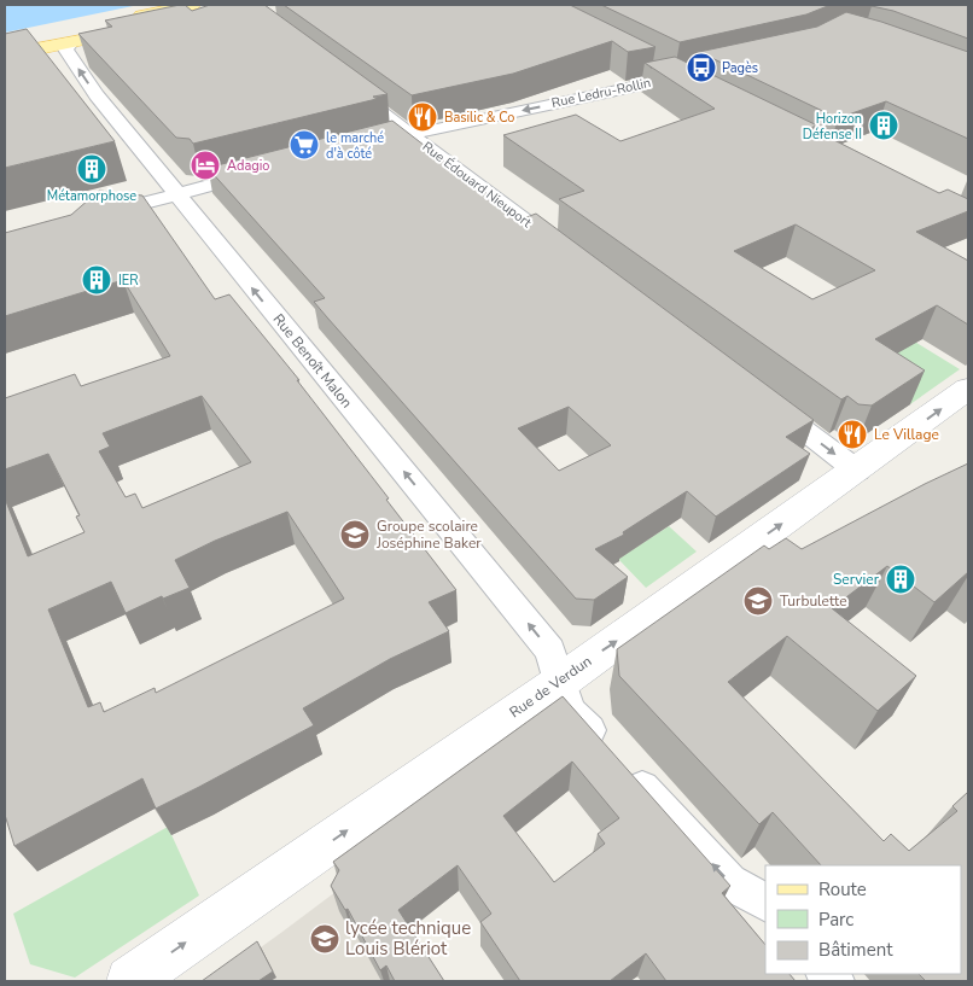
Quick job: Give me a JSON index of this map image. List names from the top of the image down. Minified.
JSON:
{"streets":{"street":["Rue Ledru-Rollin","Rue Édouard Nieuport","Rue Benoît Malon","Rue de Verdun"]},"crossings":[["Rue Ledru-Rollin","Rue Édouard Nieuport"],["Rue Benoît Malon","Rue de Verdun"]],"one_way":["Rue Ledru-Rollin","Rue Benoît Malon","Rue de Verdun"],"places":{"bus stop":["Pagès"],"restaurant":["Basilic & Co","Le Village"],"building":["Horizon Défense II","Métamorphose","IER","Servier"],"supermarket":["le marché d'à côté"],"hotel":["Adagio"],"school or university":["Groupe scolaire Joséphine Baker","Turbulette","lycée technique Louis Blériot"]},"legend":["Route","Parc","Bâtiment"]}
